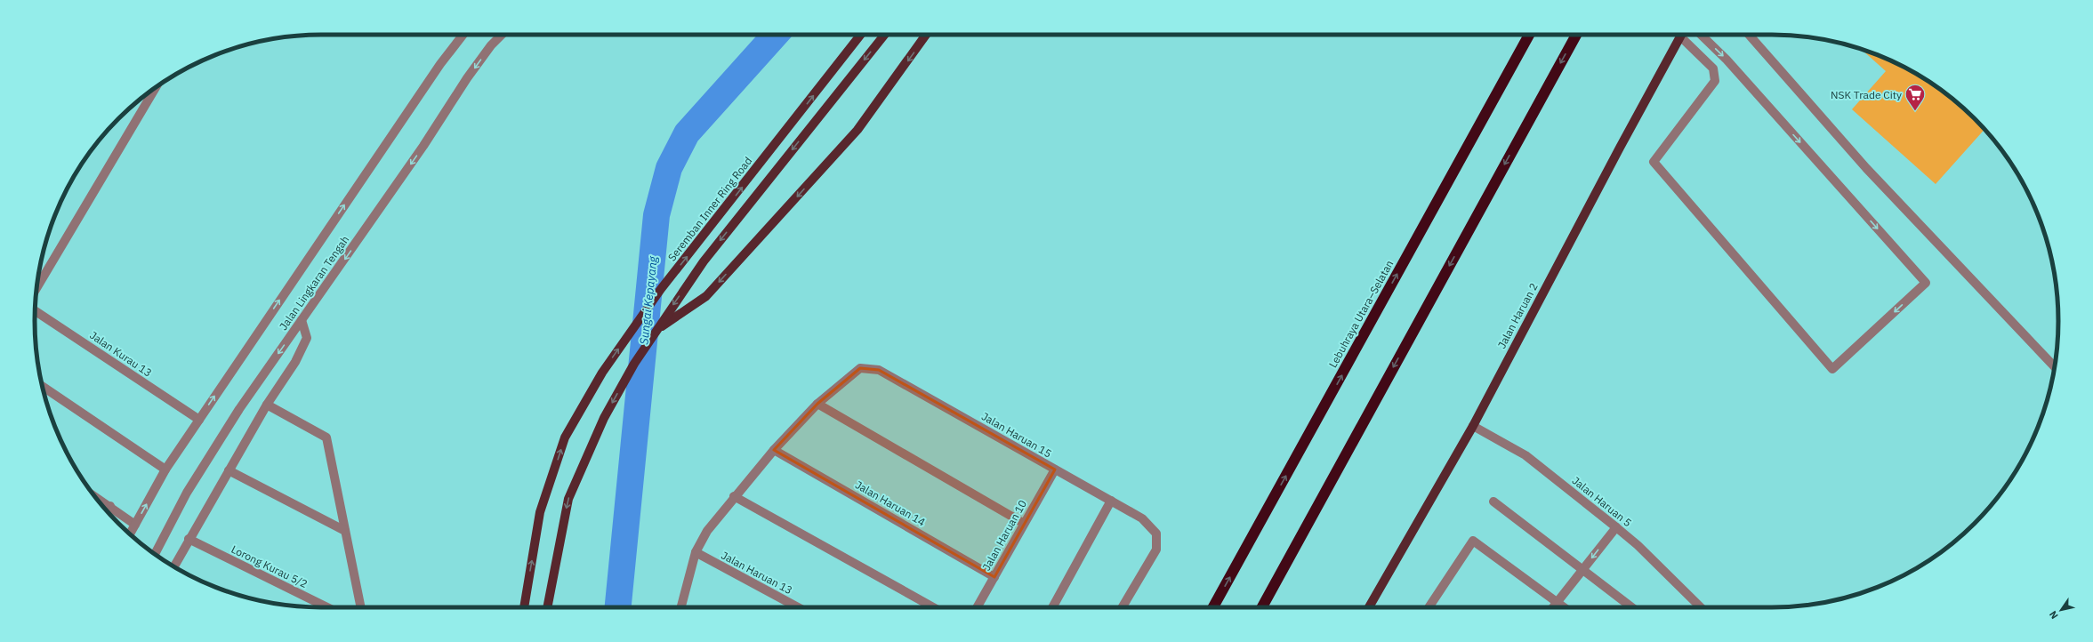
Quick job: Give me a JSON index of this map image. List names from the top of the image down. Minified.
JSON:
{"streets":{"highway":["Lebuhraya Utara–Selatan"],"main road":["Seremban Inner Ring Road","Jalan Haruan 2"],"street":["Jalan Lingkaran Tengah","Jalan Kurau 13","Jalan Haruan 15","Jalan Haruan 5","Jalan Haruan 14","Jalan Haruan 10","Lorong Kurau 5/2","Jalan Haruan 13"]},"crossings":[["Jalan Lingkaran Tengah","Jalan Kurau 13"],["Jalan Haruan 2","Jalan Haruan 5"],["Jalan Haruan 15","Jalan Haruan 10"],["Jalan Haruan 14","Jalan Haruan 10"]],"water":["Sungai Kepayang"],"places":{"supermarket":["NSK Trade City"]},"north":"bottom left"}
